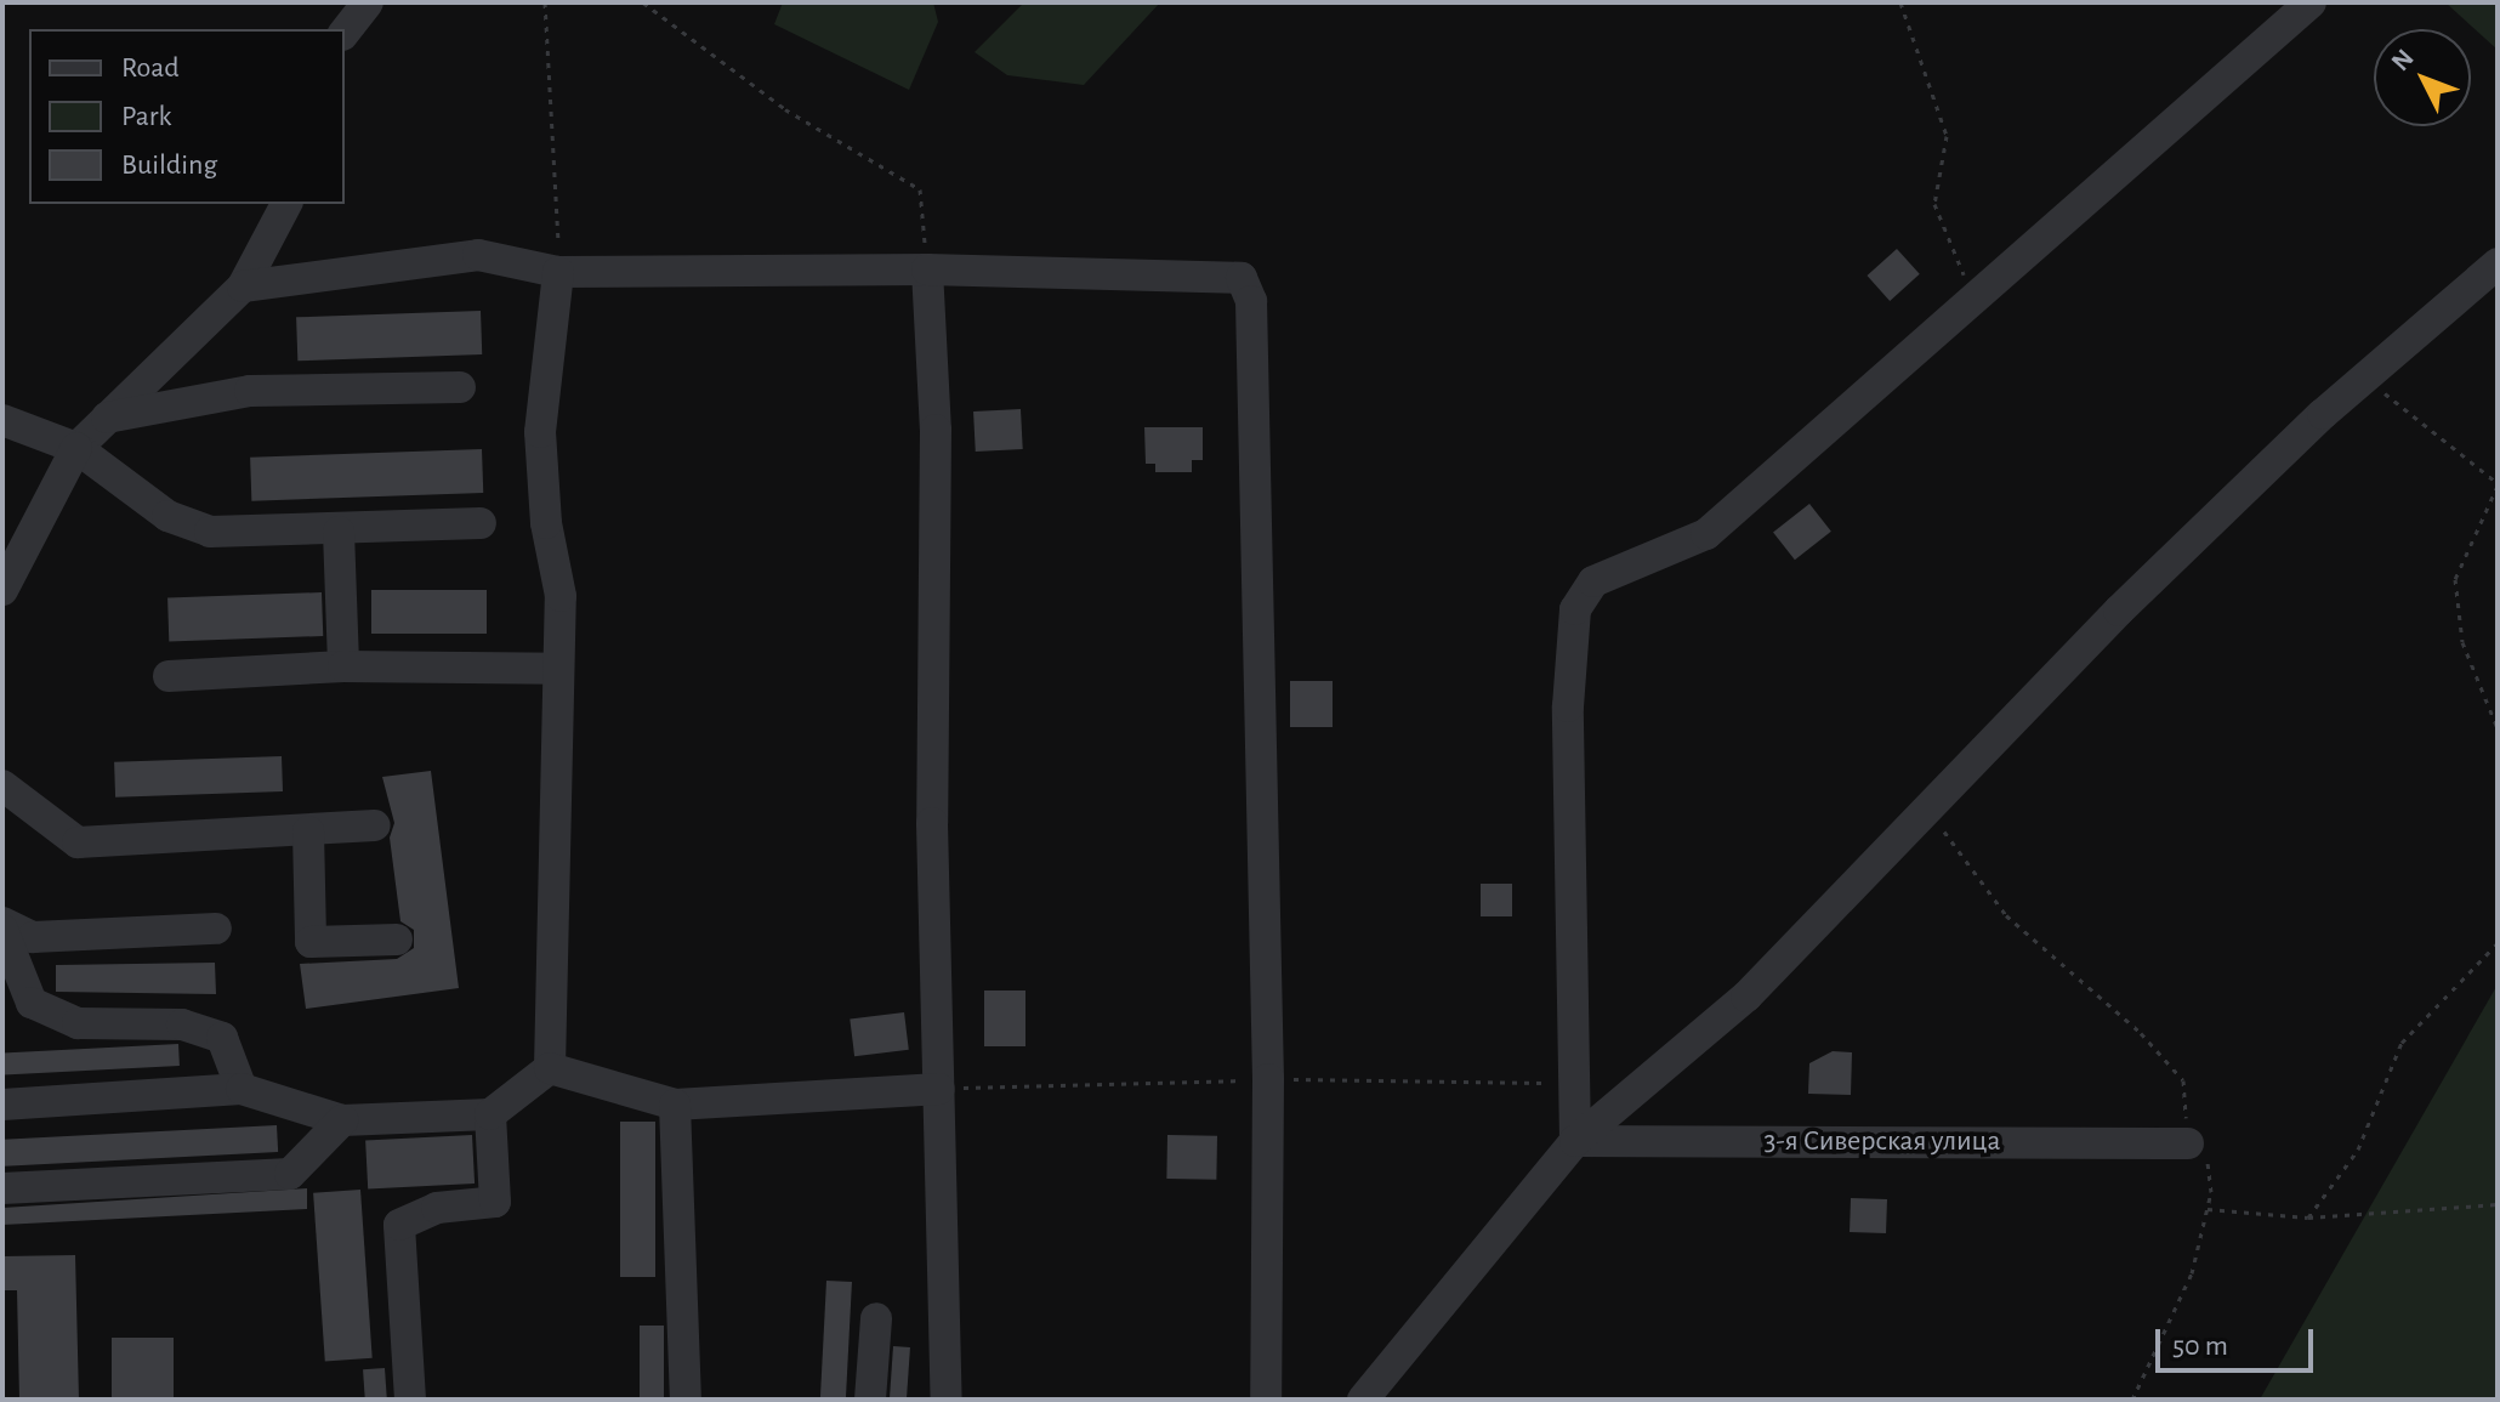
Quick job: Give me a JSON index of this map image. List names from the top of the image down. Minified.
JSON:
{"streets":{"street":["3-я Сиверская улица"]},"legend":["Road","Park","Building"],"scale_bar":"50 m","north":"top left"}
